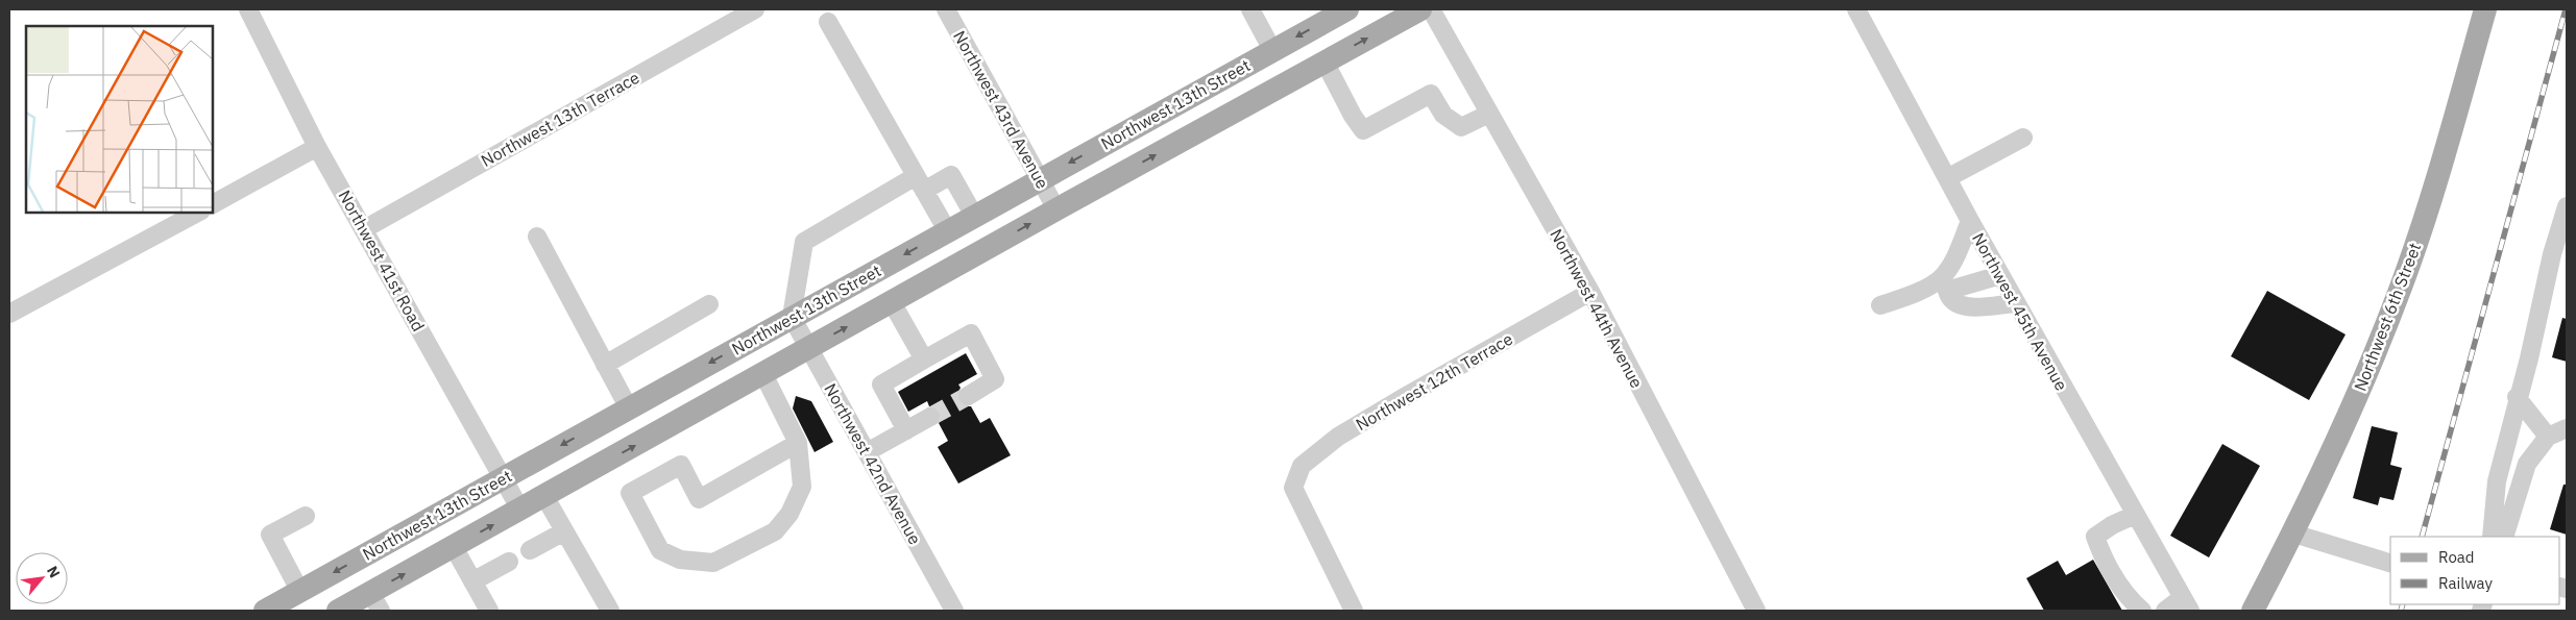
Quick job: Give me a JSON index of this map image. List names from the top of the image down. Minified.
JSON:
{"streets":{"main road":["Northwest 13th Street","Northwest 6th Street"],"street":["Northwest 43rd Avenue","Northwest 13th Terrace","Northwest 41st Road","Northwest 44th Avenue","Northwest 45th Avenue","Northwest 12th Terrace","Northwest 42nd Avenue"]},"crossings":[["Northwest 13th Street","Northwest 43rd Avenue"],["Northwest 13th Street","Northwest 41st Road"],["Northwest 13th Street","Northwest 42nd Avenue"],["Northwest 13th Terrace","Northwest 41st Road"],["Northwest 44th Avenue","Northwest 12th Terrace"]],"legend":["Road","Railway"],"north":"top right"}
